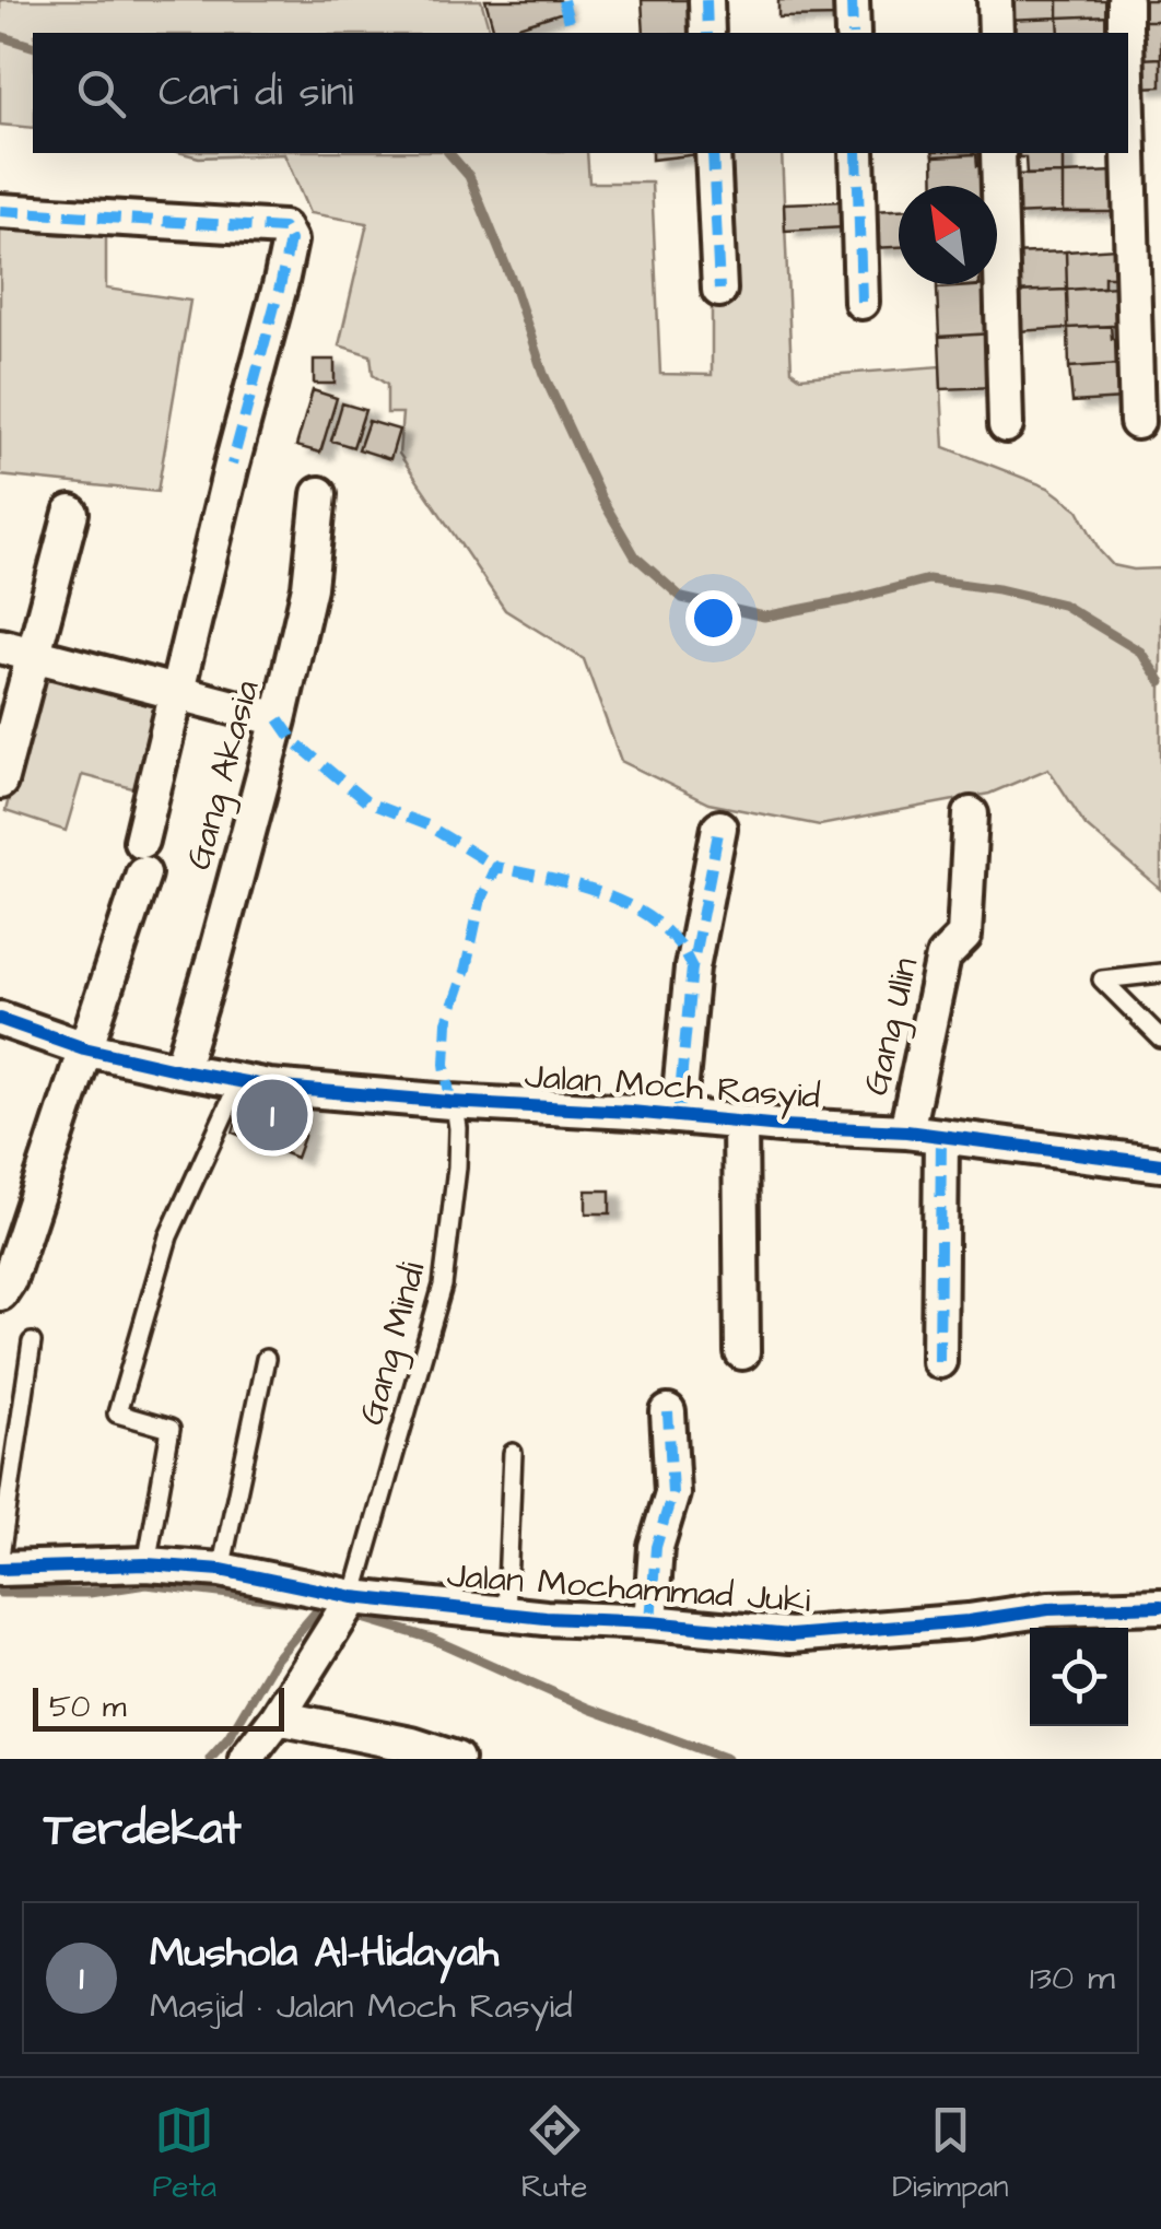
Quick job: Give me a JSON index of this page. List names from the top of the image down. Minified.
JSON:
{"streets":{"street":["Gang Akasia","Gang Ulin","Jalan Moch Rasyid","Jalan Mochammad Juki"],"lane":["Gang Mindi"]},"crossings":[["Gang Akasia","Jalan Moch Rasyid"],["Gang Ulin","Jalan Moch Rasyid"],["Jalan Moch Rasyid","Gang Mindi"],["Gang Mindi","Jalan Mochammad Juki"]],"scale_bar":"50 m","north":"top left","page":{"search":"Cari di sini","pins":"1","scale":"50 m","heading":"Terdekat","list":[{"mark":"1","name":"Mushola Al-Hidayah","note":"Masjid · Jalan Moch Rasyid","value":"130 m"}],"nav":["Peta","Rute","Disimpan"]}}
